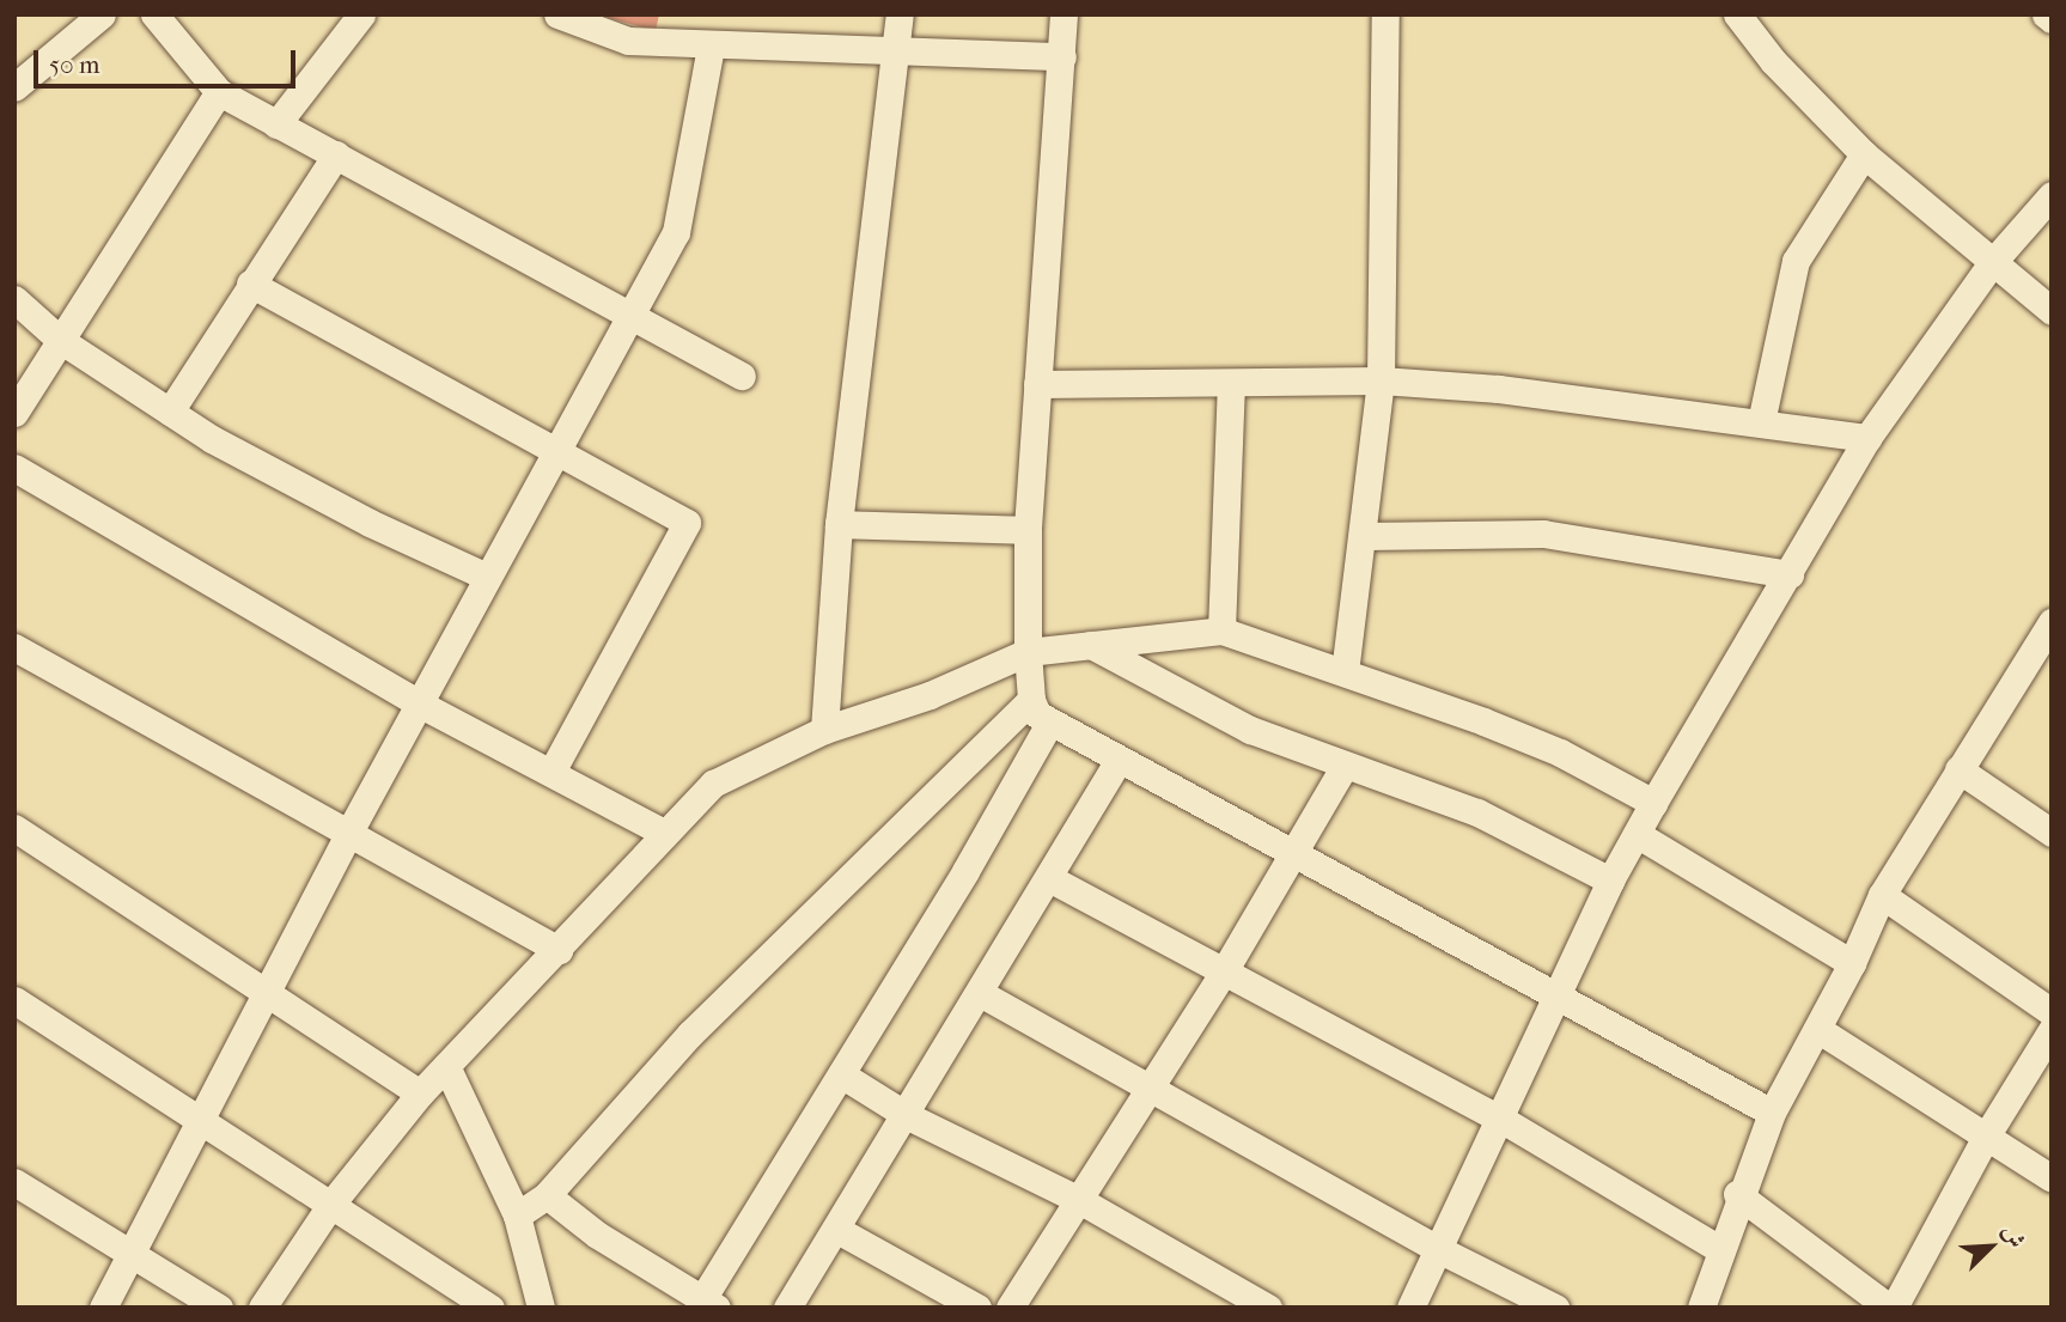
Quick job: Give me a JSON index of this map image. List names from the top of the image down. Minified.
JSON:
{"scale_bar":"50 m","north":"top right"}
